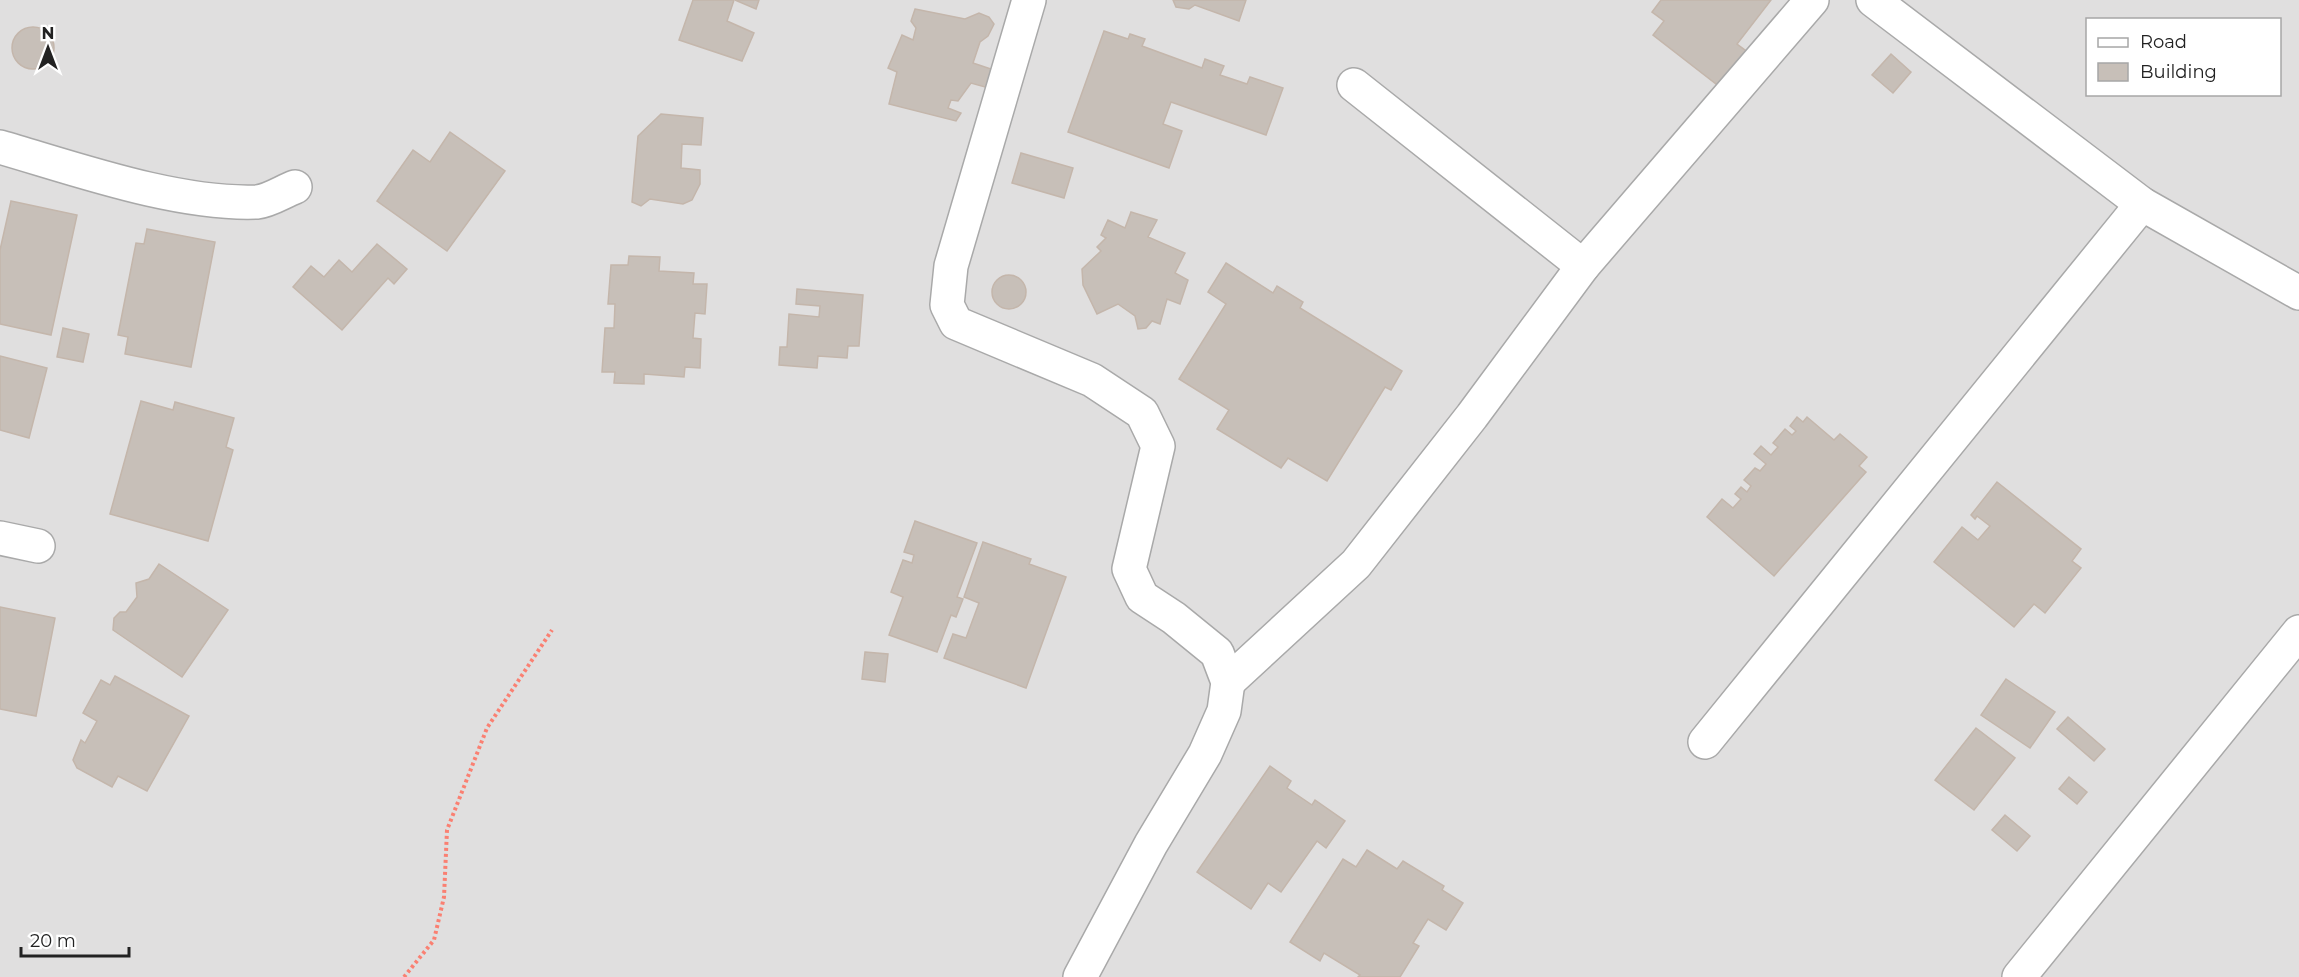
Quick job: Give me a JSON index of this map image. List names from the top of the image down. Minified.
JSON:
{"legend":["Road","Building"],"scale_bar":"20 m","north":"top"}
